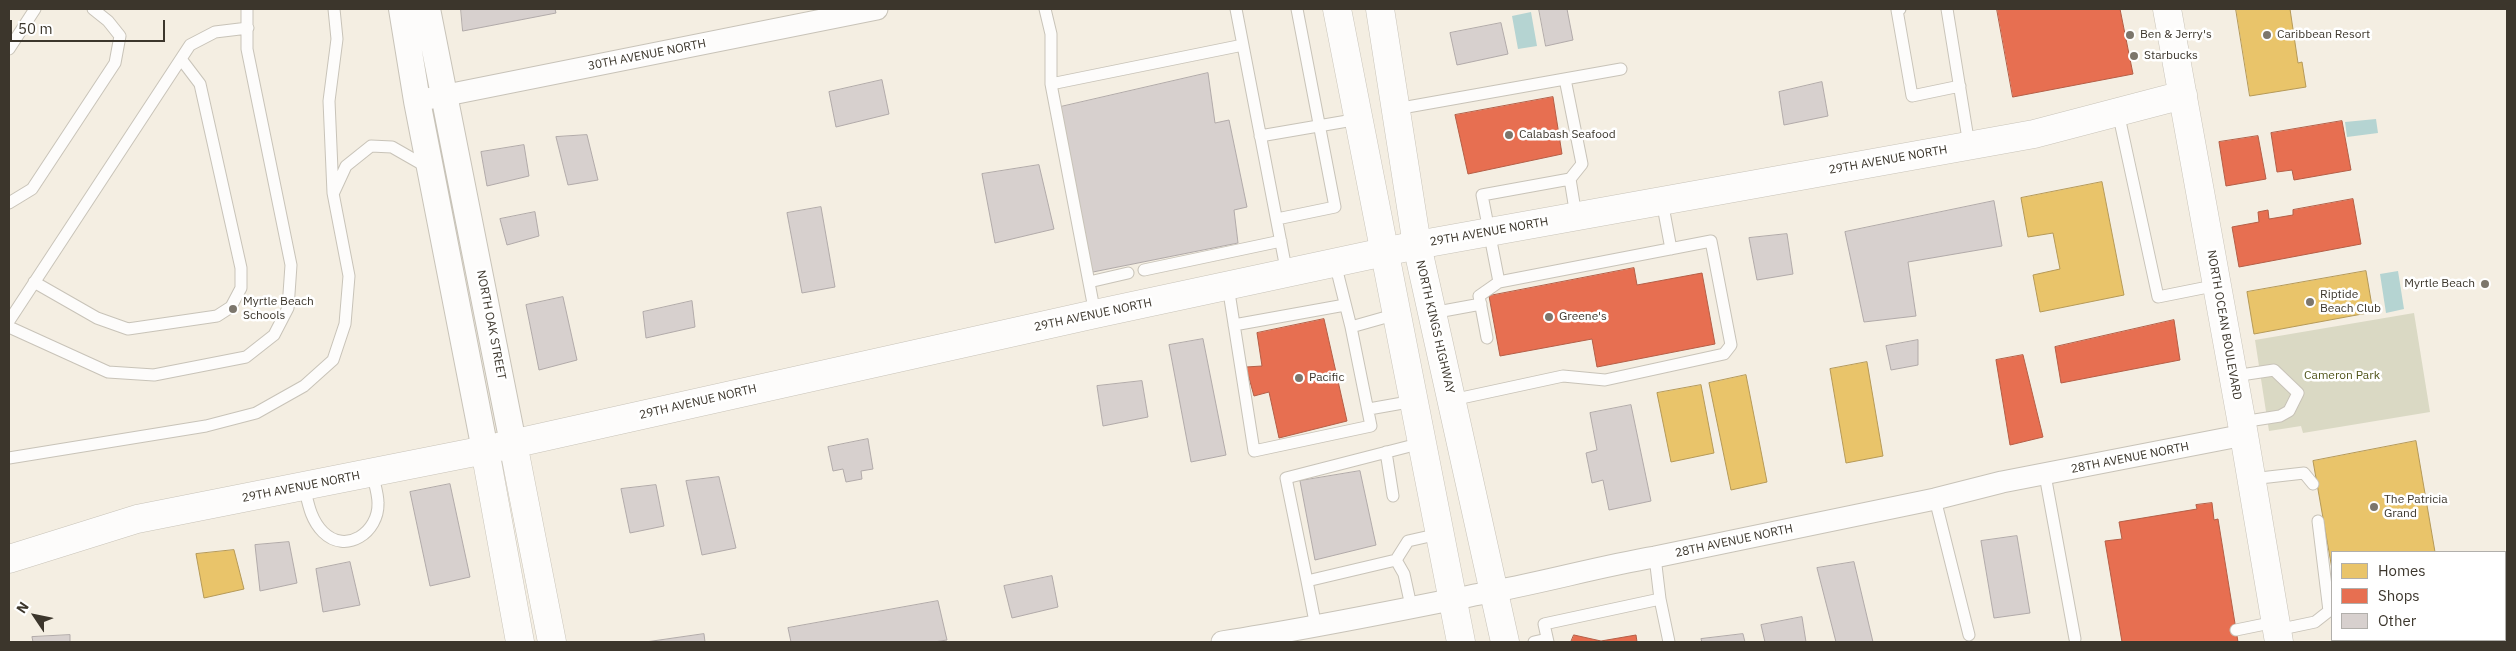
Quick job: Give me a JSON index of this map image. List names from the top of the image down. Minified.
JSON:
{"streets":{"main road":["29TH AVENUE NORTH","NORTH OAK STREET","NORTH OCEAN BOULEVARD","NORTH KINGS HIGHWAY"],"street":["30TH AVENUE NORTH","28TH AVENUE NORTH"]},"crossings":[["30TH AVENUE NORTH","NORTH OAK STREET"],["29TH AVENUE NORTH","NORTH OAK STREET"],["29TH AVENUE NORTH","NORTH OCEAN BOULEVARD"],["29TH AVENUE NORTH","NORTH KINGS HIGHWAY"],["NORTH OCEAN BOULEVARD","28TH AVENUE NORTH"],["NORTH KINGS HIGHWAY","28TH AVENUE NORTH"]],"parks":["Cameron Park"],"places":["Ben & Jerry's","Caribbean Resort","Starbucks","Calabash Seafood","Myrtle Beach","Riptide Beach Club","Myrtle Beach Schools","Greene's","Pacific","The Patricia Grand"],"legend":["Homes","Shops","Other"],"scale_bar":"50 m","north":"top left"}
